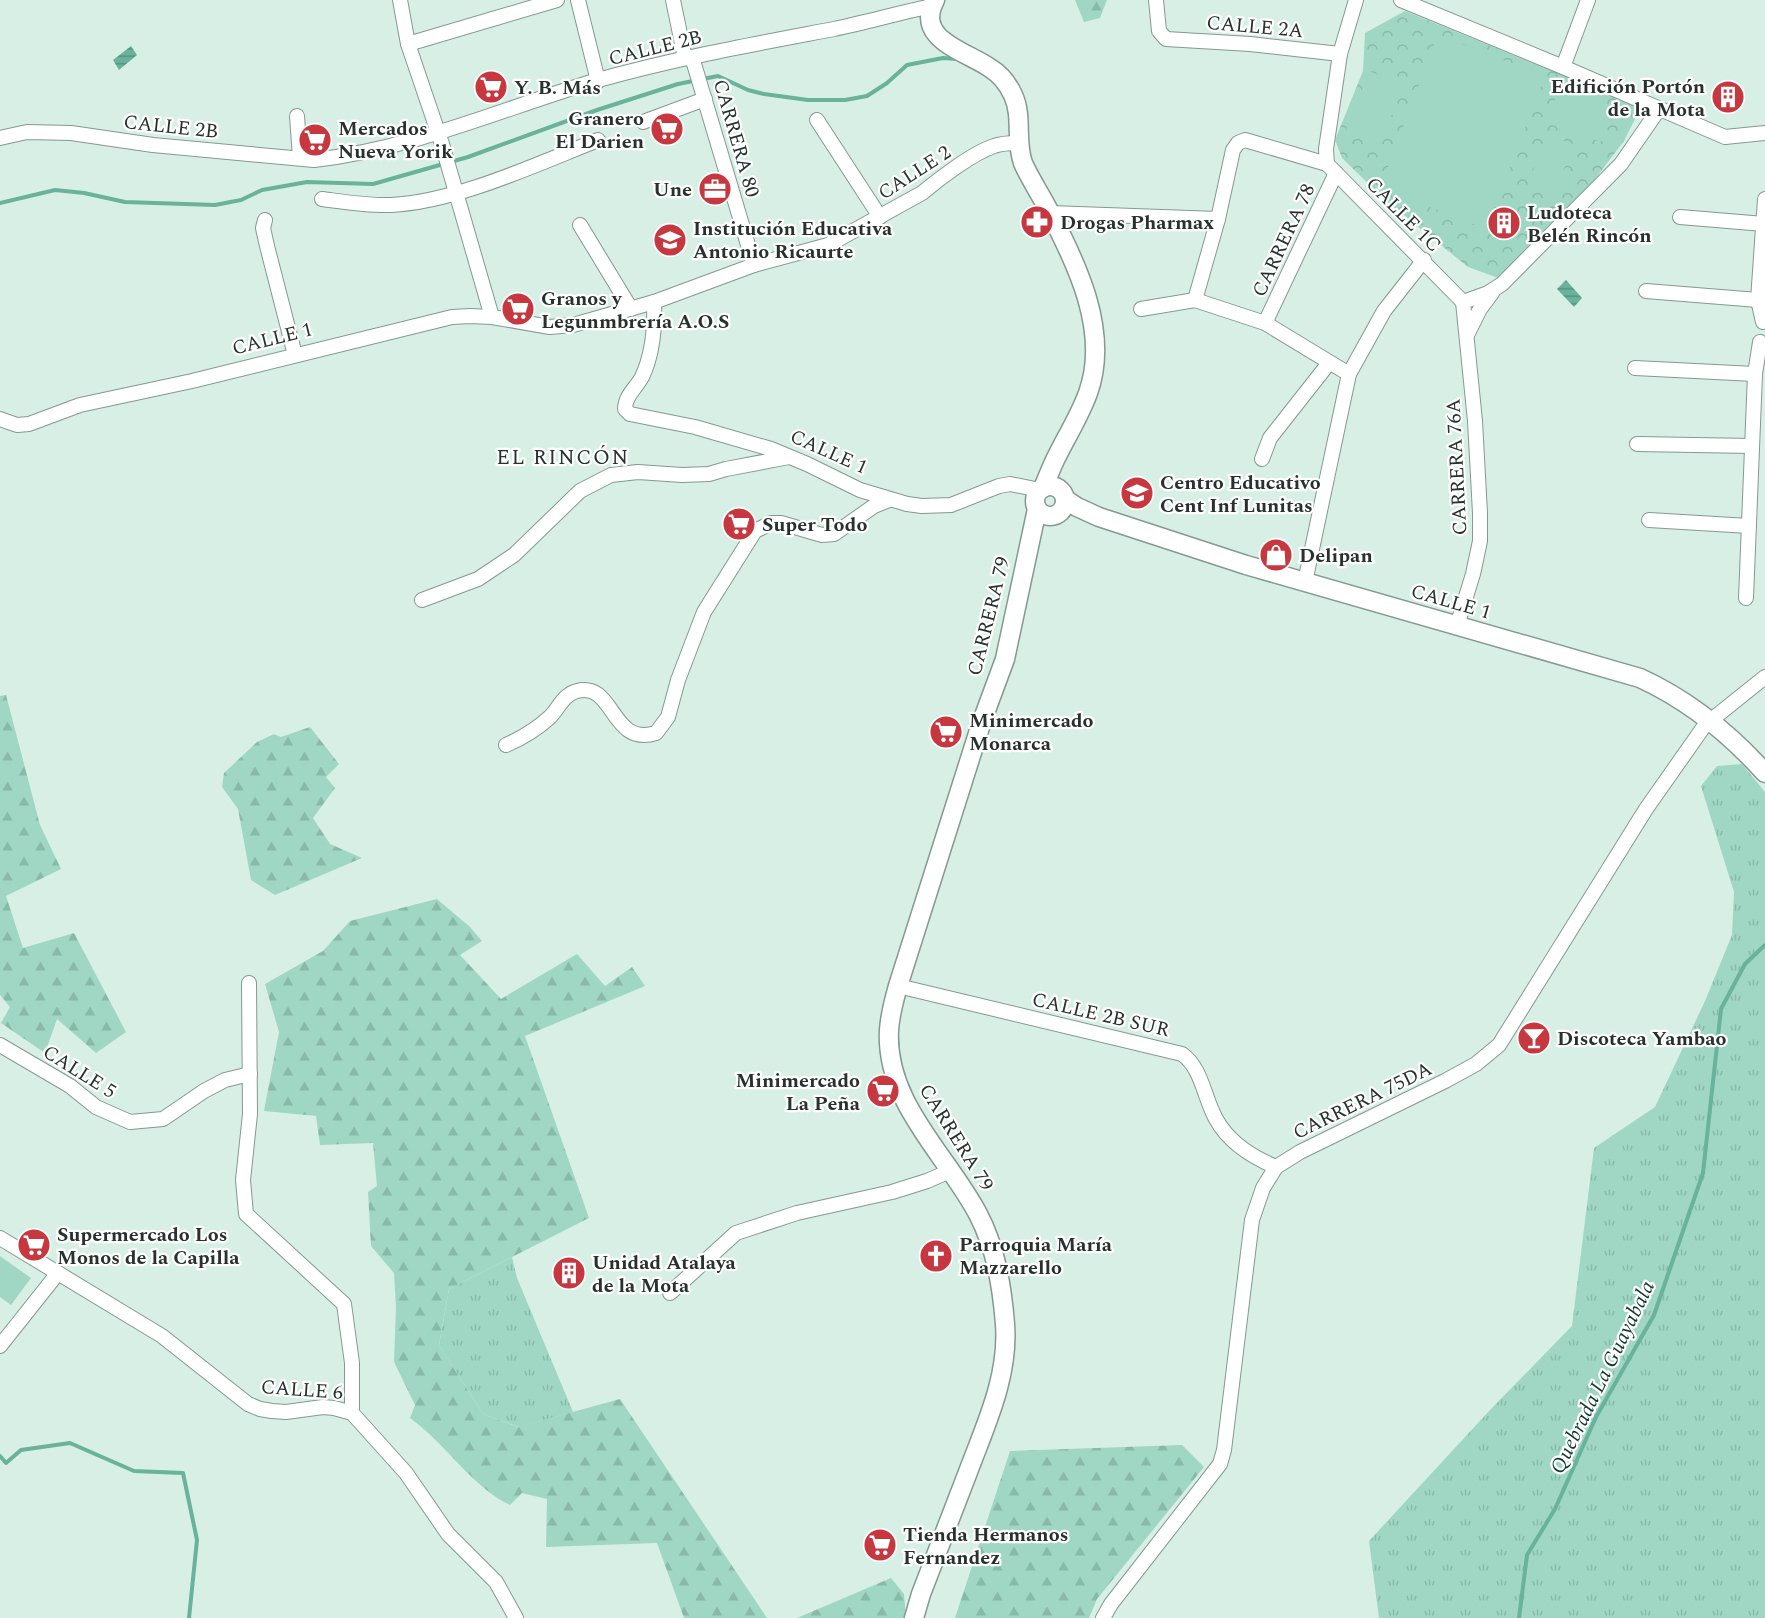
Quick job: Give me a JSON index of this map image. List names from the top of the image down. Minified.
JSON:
{"streets":{"main road":["CALLE 1","CARRERA 79"],"street":["CALLE 2A","CALLE 2B","CARRERA 80","CALLE 2","CALLE 1C","CARRERA 78","CARRERA 76A","CALLE 2B SUR","CALLE 5","CARRERA 75DA","CALLE 6"]},"crossings":[["CALLE 2B","CARRERA 80"],["CARRERA 80","CALLE 2"],["CALLE 2","CALLE 1"],["CALLE 1C","CARRERA 78"],["CALLE 1C","CARRERA 76A"],["CALLE 1","CARRERA 76A"],["CALLE 1","CARRERA 79"],["CALLE 1","CARRERA 75DA"],["CARRERA 79","CALLE 2B SUR"],["CALLE 2B SUR","CARRERA 75DA"]],"districts":["EL RINCÓN"],"water":["Quebrada La Guayabala"],"places":{"supermarket":["Y. B. Más","Granero El Darien","Mercados Nueva Yorik","Granos y Legunmbrería A.O.S","Super Todo","Minimercado Monarca","Minimercado La Peña","Supermercado Los Monos de la Capilla","Tienda Hermanos Fernandez"],"building":["Edifición Portón de la Mota","Ludoteca Belén Rincón","Unidad Atalaya de la Mota"],"office":["Une"],"pharmacy":["Drogas Pharmax"],"school or university":["Institución Educativa Antonio Ricaurte","Centro Educativo Cent Inf Lunitas"],"shop":["Delipan"],"bar":["Discoteca Yambao"],"church":["Parroquia María Mazzarello"]}}
